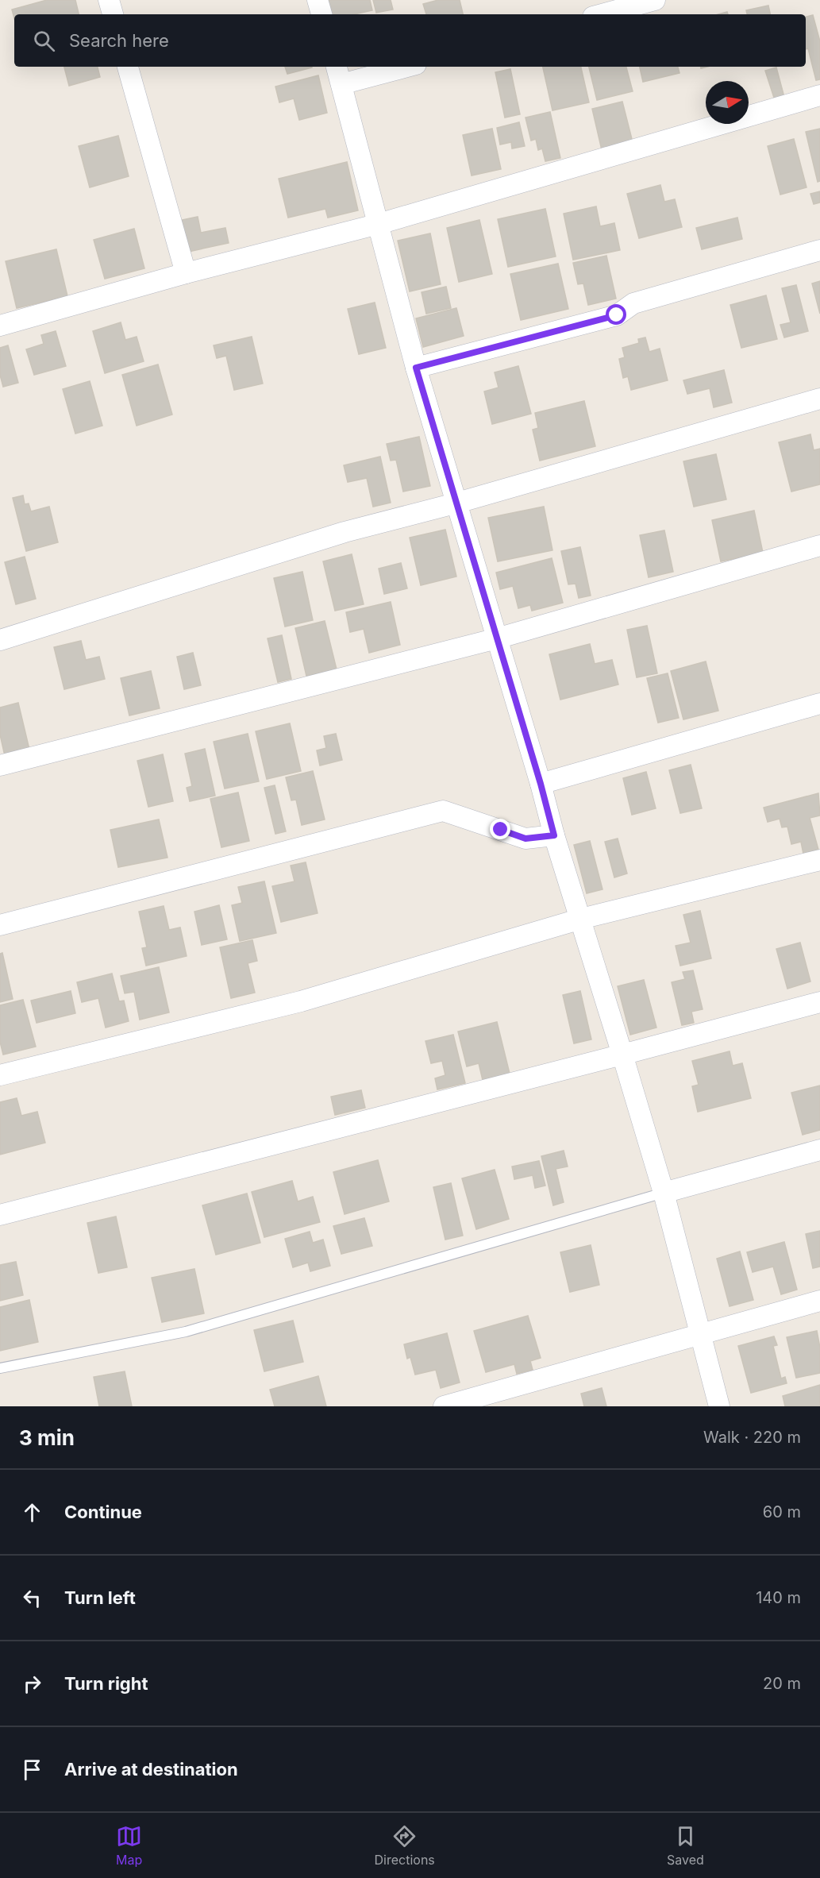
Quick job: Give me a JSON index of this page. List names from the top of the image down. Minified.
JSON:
{"north":"right","page":{"search":"Search here","heading":["3 min","Walk · 220 m"],"list":[["Continue","60 m"],["Turn left","140 m"],["Turn right","20 m"],"Arrive at destination"],"nav":["Map","Directions","Saved"]}}
